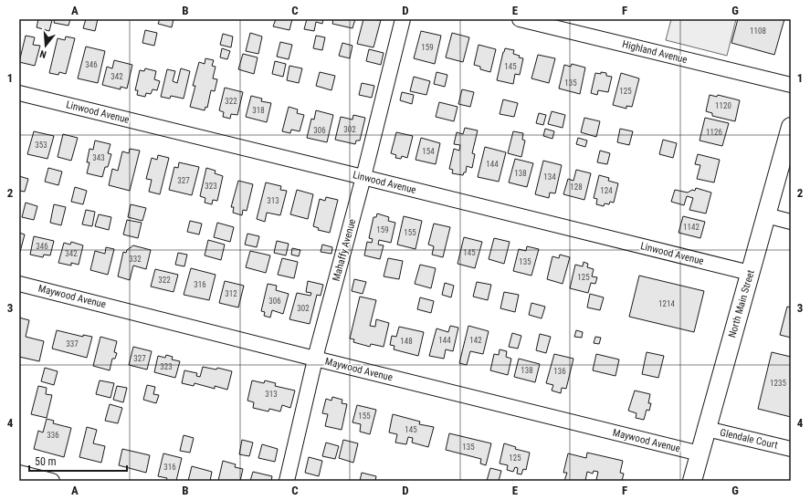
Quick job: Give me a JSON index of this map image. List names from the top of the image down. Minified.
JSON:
{"streets":{"main road":["North Main Street"],"street":["Highland Avenue","Linwood Avenue","Mahaffy Avenue","Maywood Avenue","Glendale Court"]},"crossings":[["Linwood Avenue","Mahaffy Avenue"],["Linwood Avenue","North Main Street"],["Mahaffy Avenue","Maywood Avenue"],["Maywood Avenue","North Main Street"],["North Main Street","Glendale Court"]],"house_numbers":["1108","159","346","145","342","135","125","322","1120","318","302","306","1126","353","154","343","144","138","134","327","323","128","124","313","1142","159","155","346","145","342","332","135","125","322","316","312","306","1214","302","144","142","148","337","327","323","138","136","1235","313","155","145","336","135","125","316"],"scale_bar":"50 m","north":"bottom","grid":{"columns":["A","B","C","D","E","F","G"],"rows":["1","2","3","4"]}}
